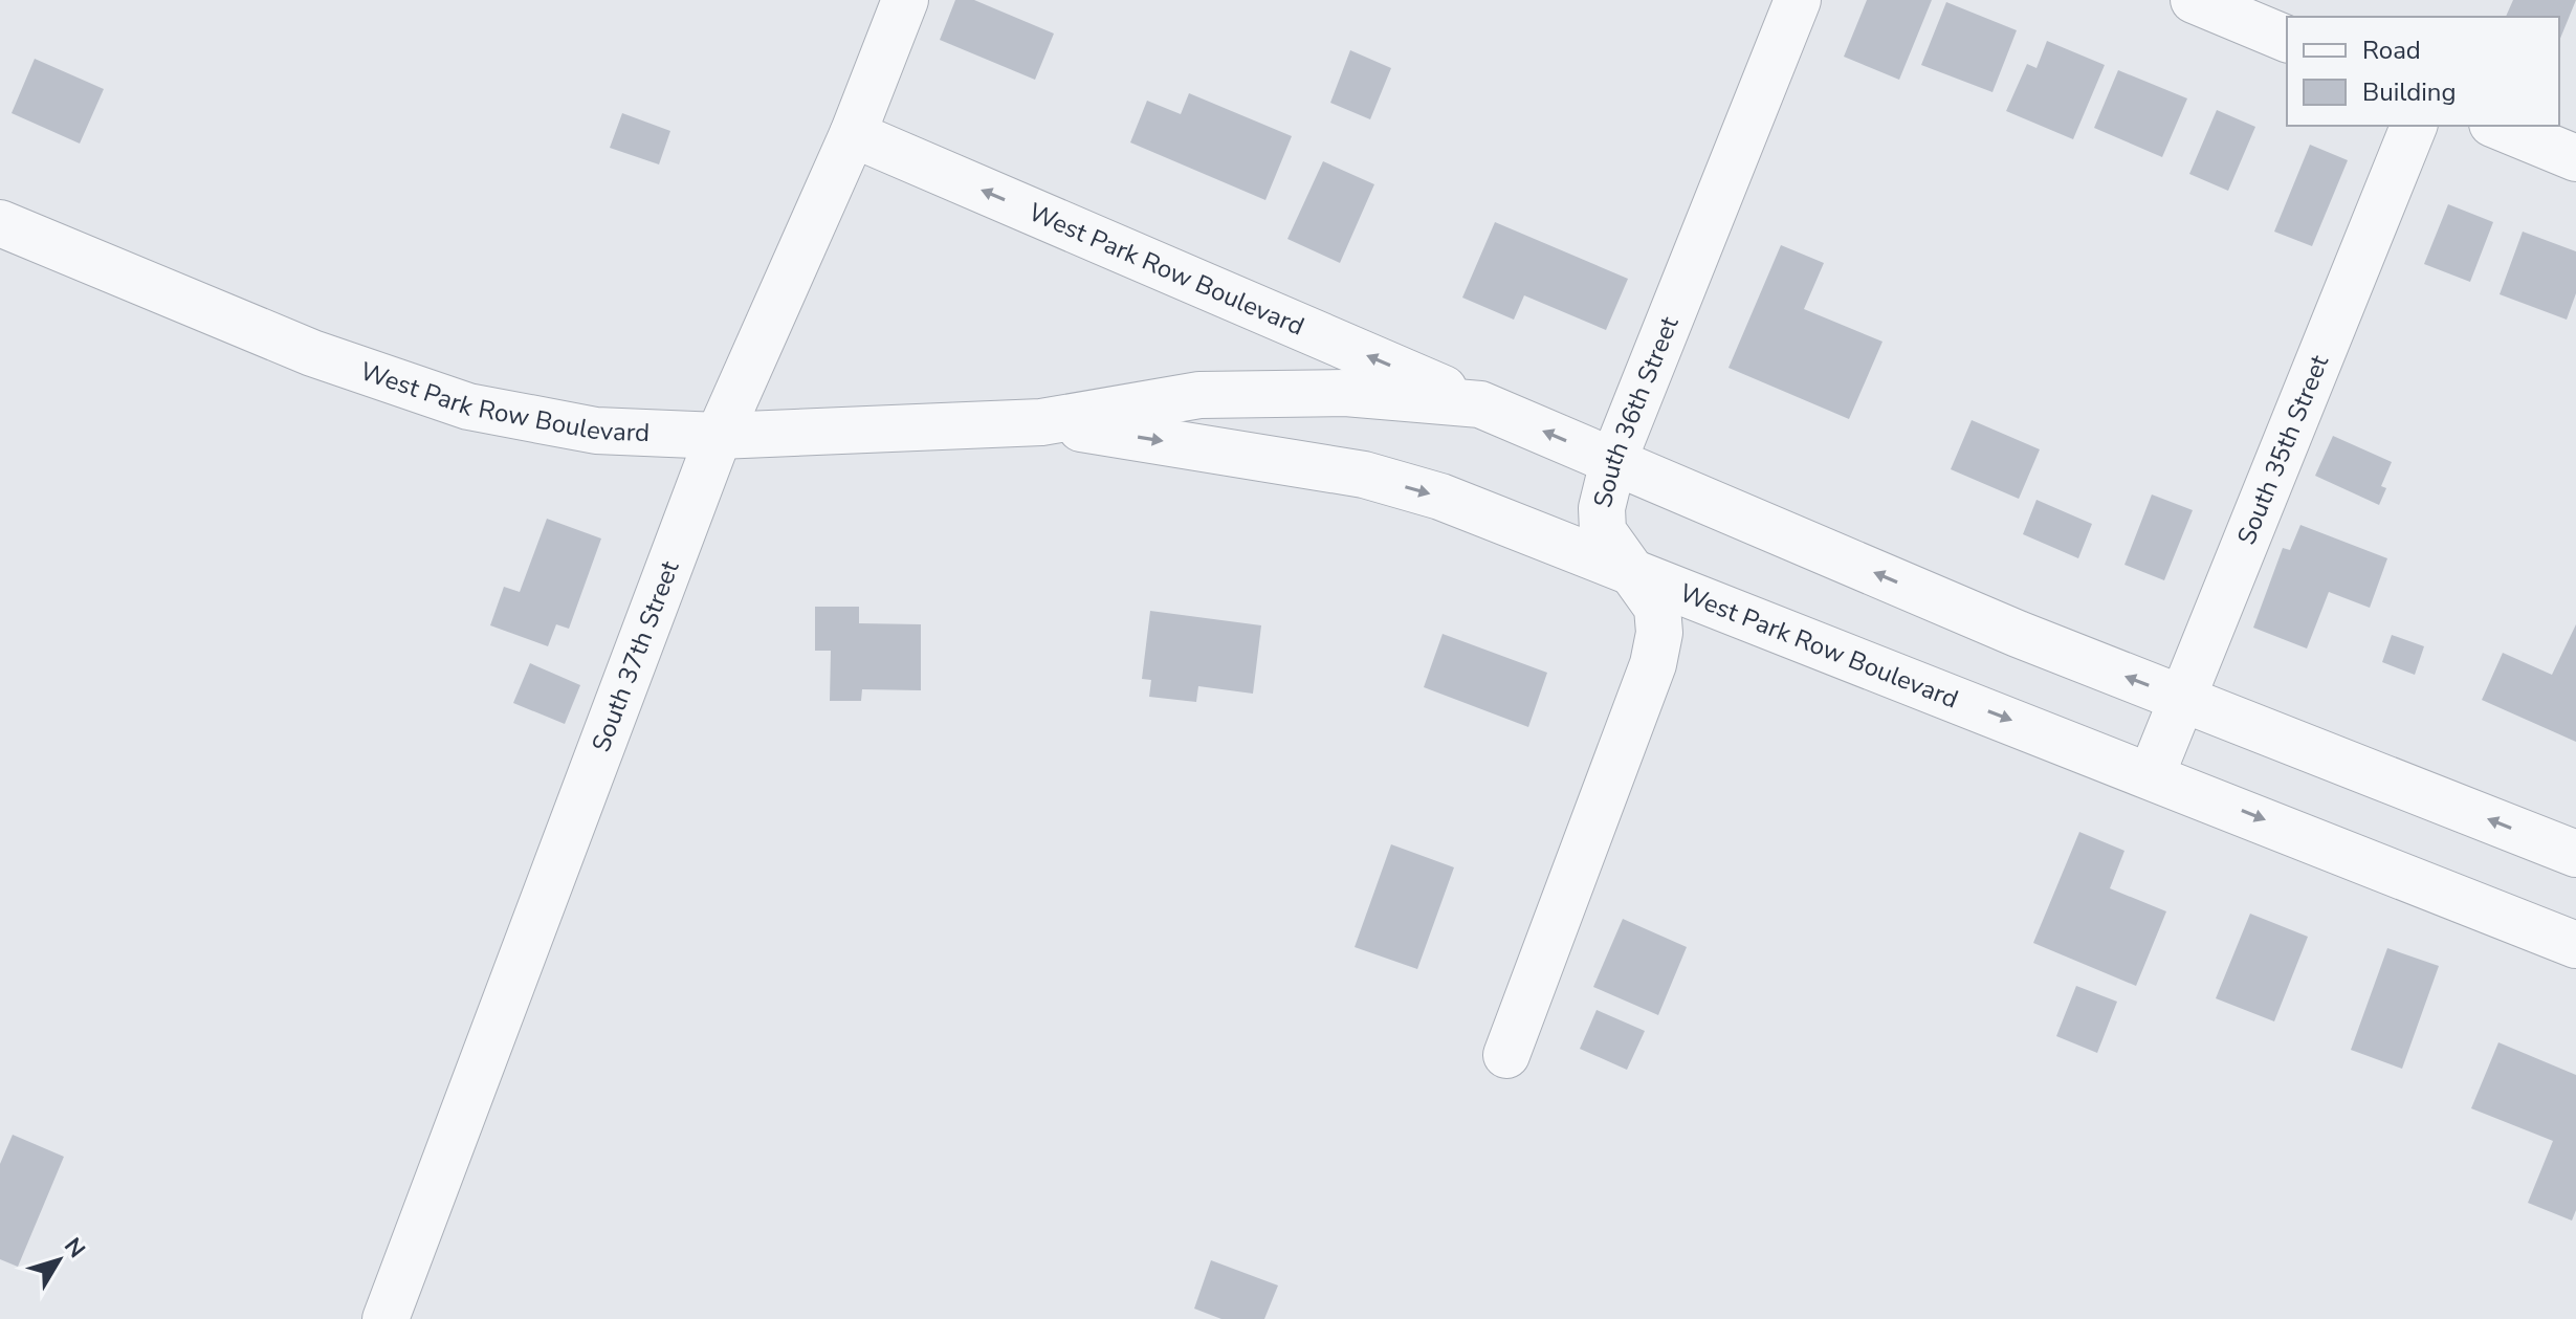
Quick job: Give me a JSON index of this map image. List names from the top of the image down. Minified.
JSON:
{"streets":{"street":["West Park Row Boulevard","South 36th Street","South 35th Street","South 37th Street"]},"crossings":[["West Park Row Boulevard","South 36th Street"],["West Park Row Boulevard","South 35th Street"],["West Park Row Boulevard","South 37th Street"]],"legend":["Road","Building"],"north":"top right"}
